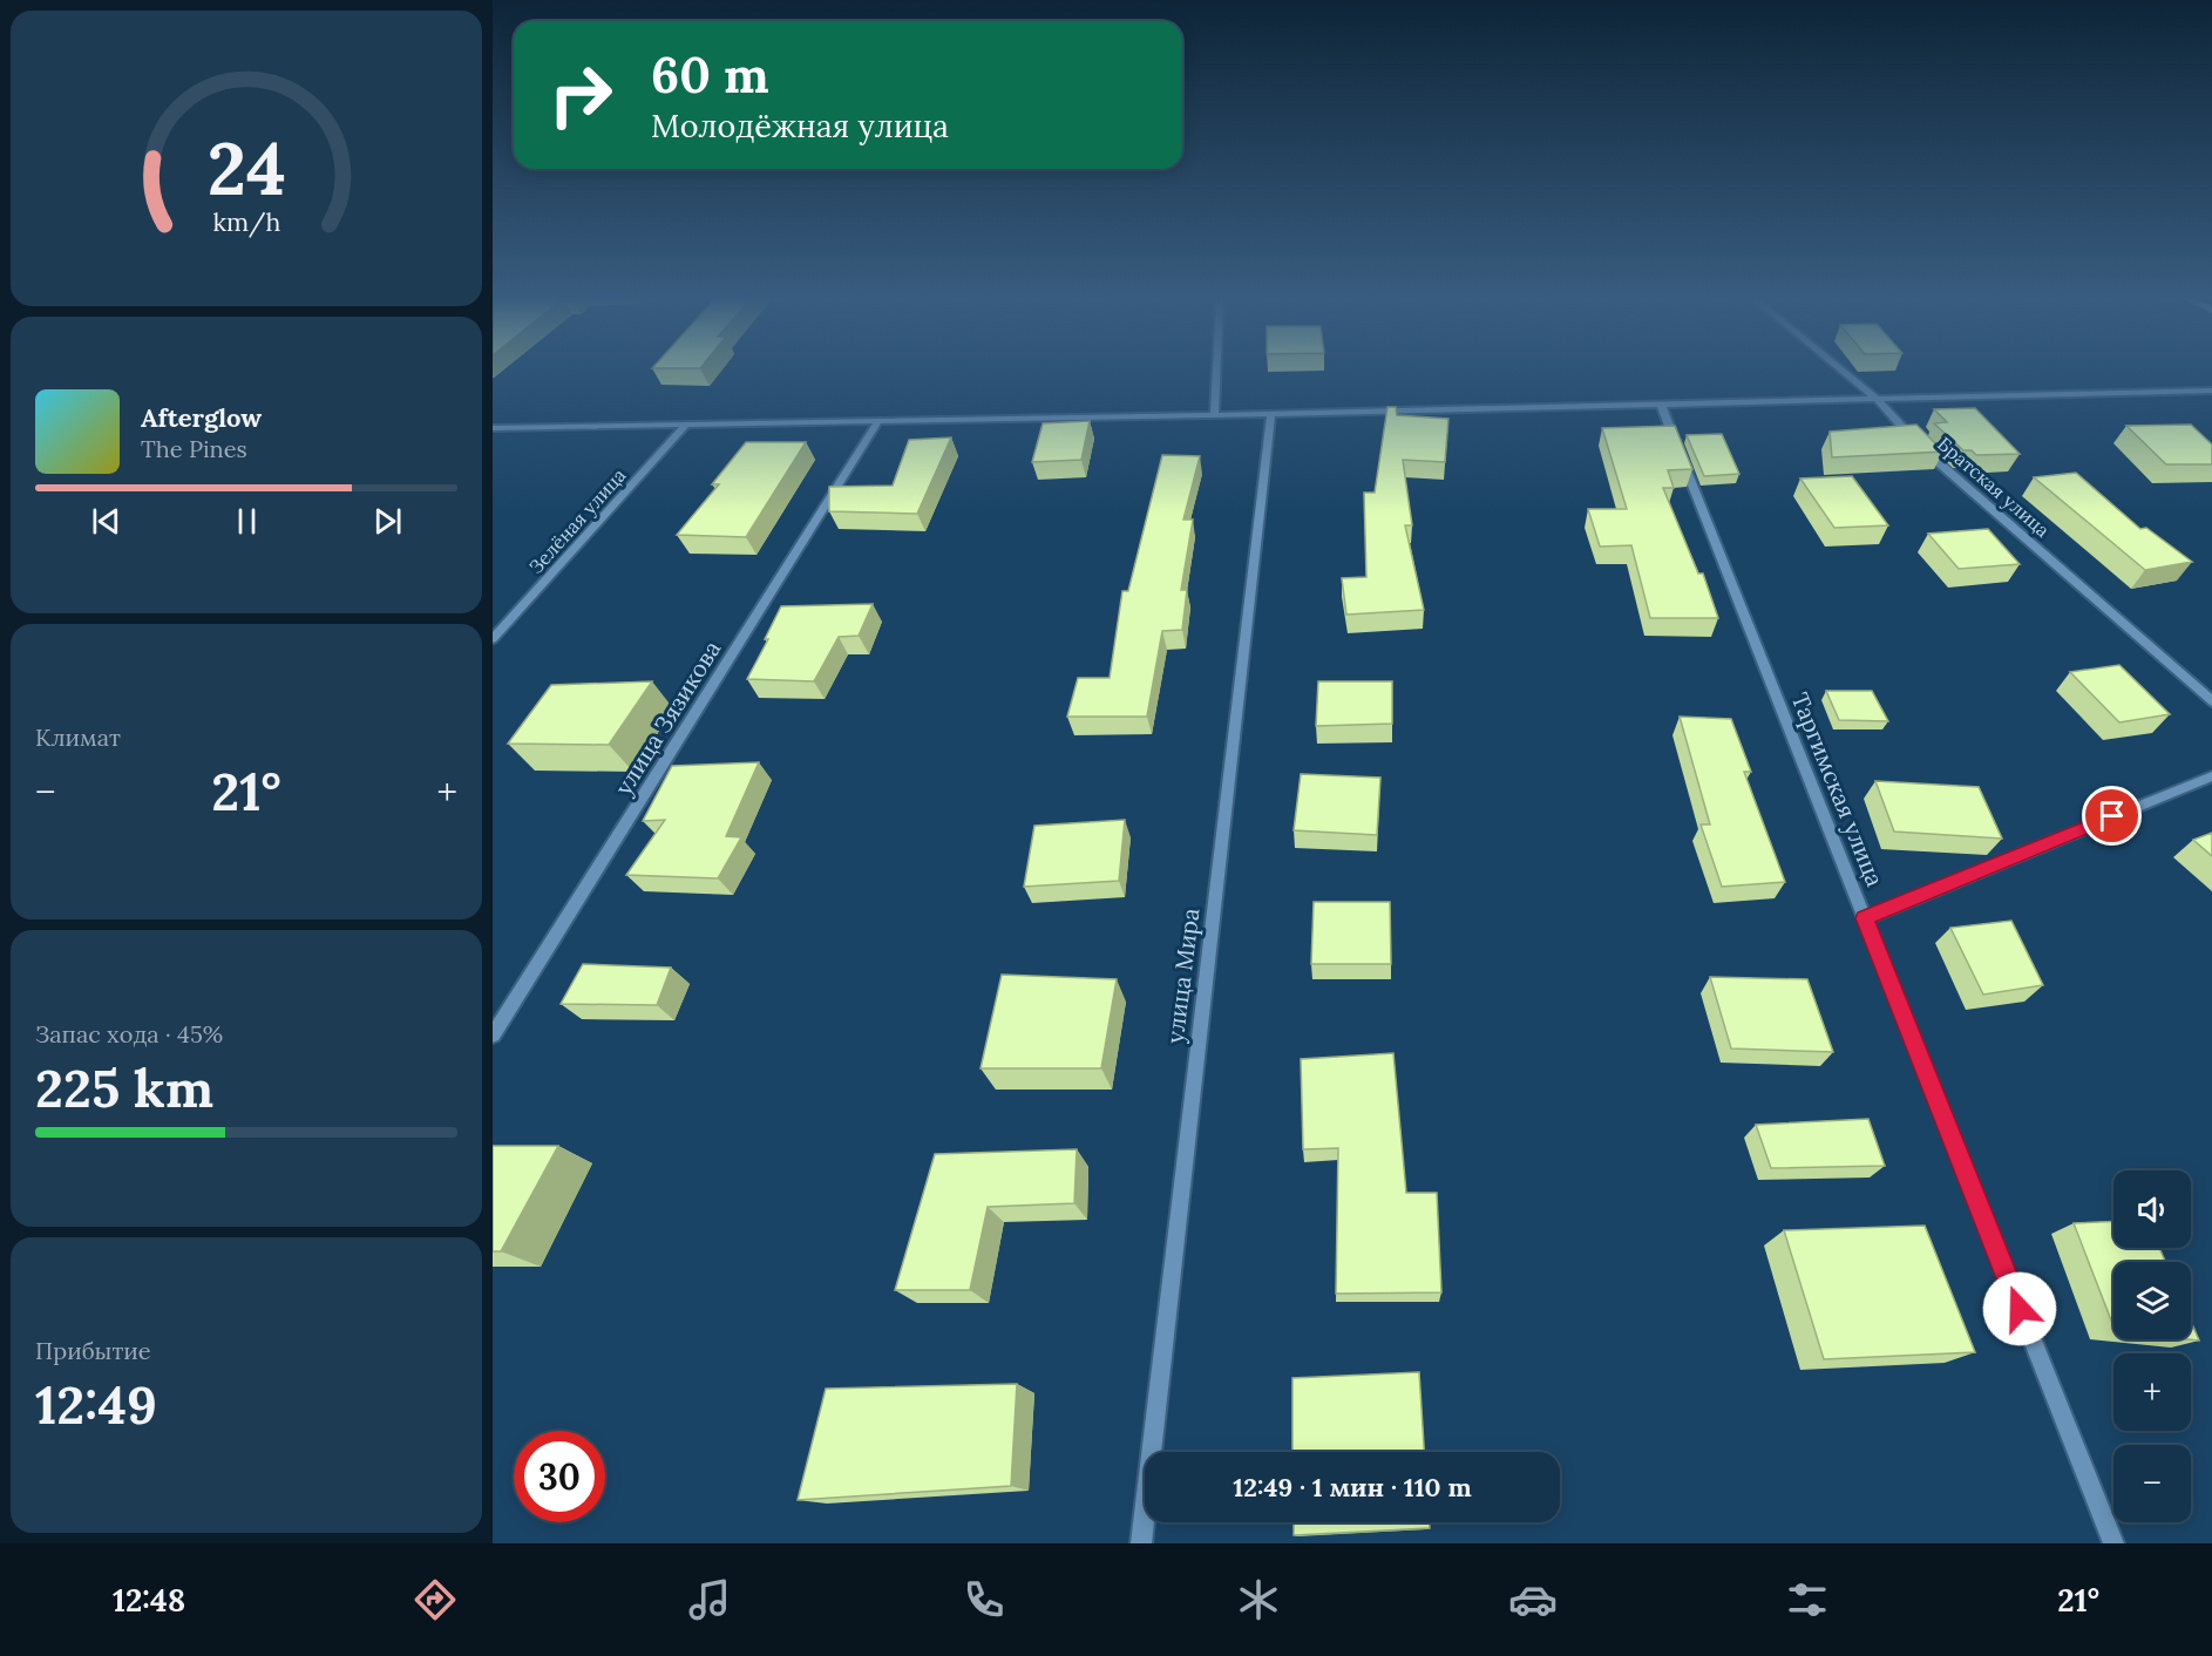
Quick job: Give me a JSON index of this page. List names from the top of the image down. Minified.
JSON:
{"streets":{"street":["Братская улица","Зелёная улица","улица Зязикова","Таргимская улица","улица Мира"]},"page":{"turn":["60 m","Молодёжная улица"],"song":["Afterglow","The Pines"],"tile":["Климат",["Запас хода · 45%","225 km"],["Прибытие","12:49"]],"heat":["−","21°","+"],"map_buttons":["+","−"],"limit":"30","trip":"12:49 · 1 мин · 110 m","tabs":["12:48","21°"],"gauge":["24","km/h"]}}
